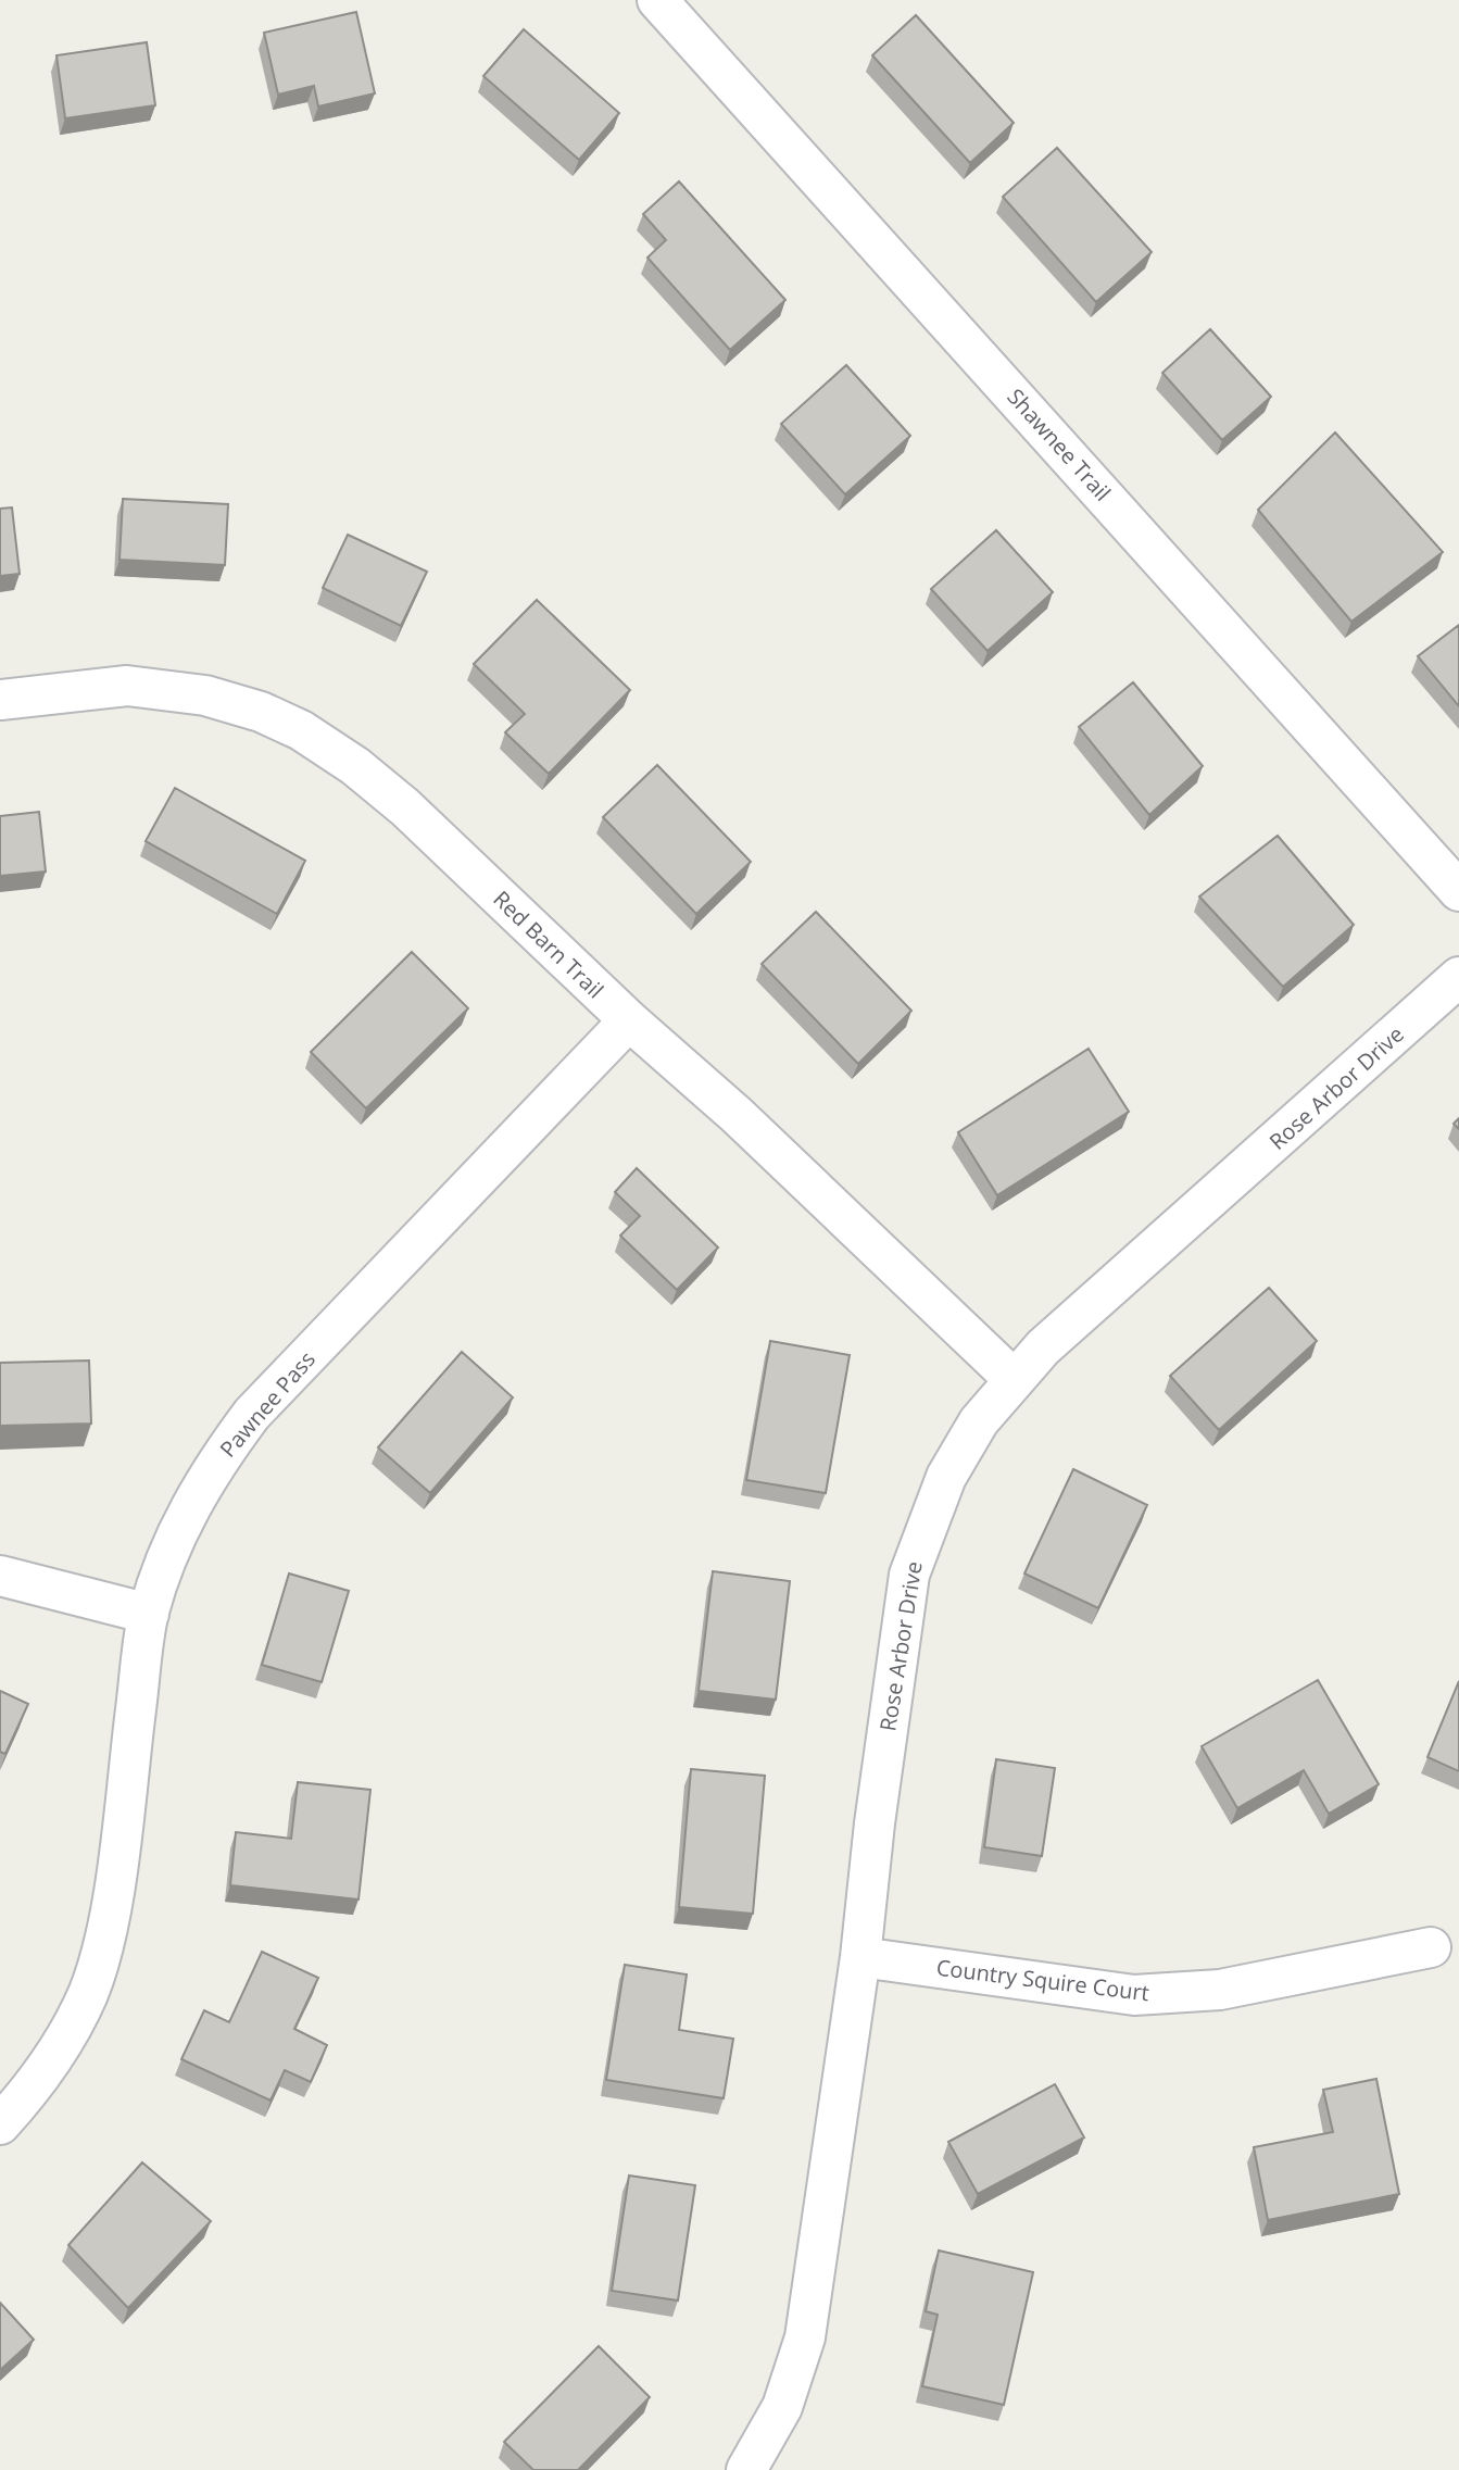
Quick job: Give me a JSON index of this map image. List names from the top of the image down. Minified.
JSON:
{"streets":{"street":["Shawnee Trail","Red Barn Trail","Rose Arbor Drive","Pawnee Pass","Country Squire Court"]},"crossings":[["Red Barn Trail","Rose Arbor Drive"],["Red Barn Trail","Pawnee Pass"],["Rose Arbor Drive","Country Squire Court"]]}
